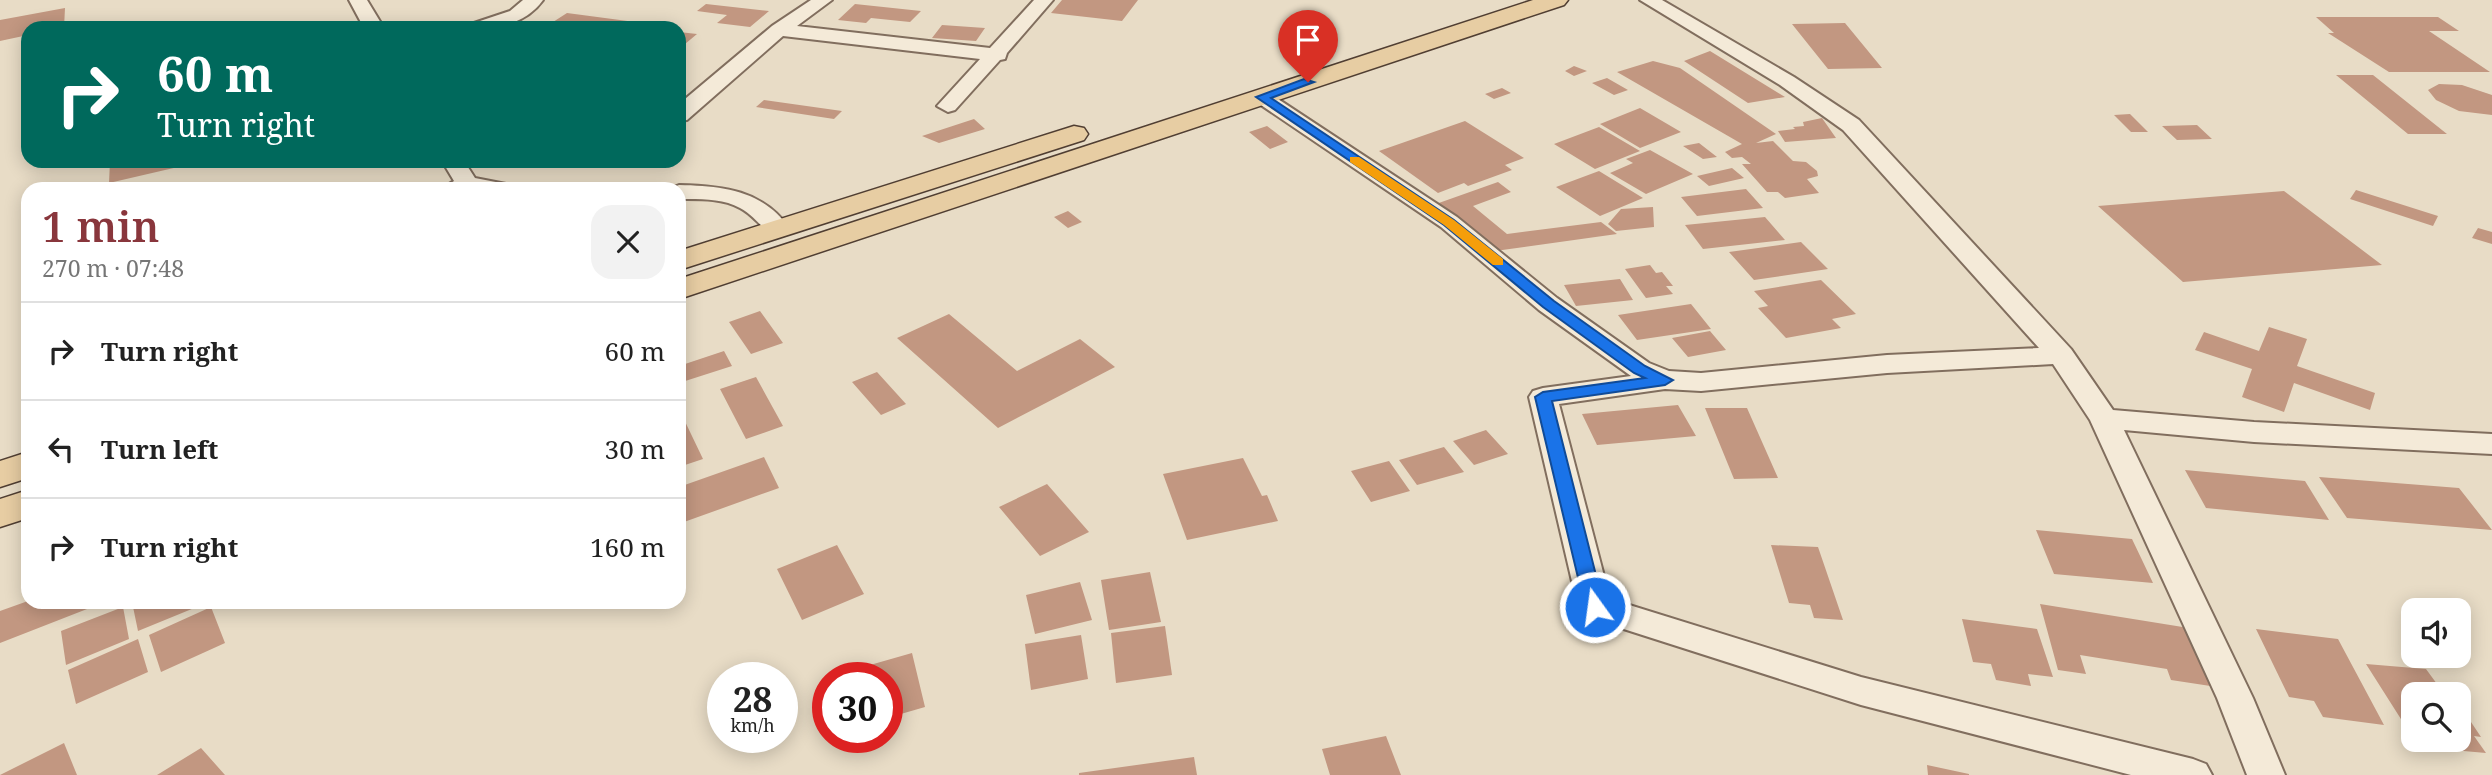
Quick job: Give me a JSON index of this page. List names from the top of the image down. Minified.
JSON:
{"page":{"turn":["60 m","Turn right"],"heading":["1 min","270 m · 07:48"],"list":[{"name":"Turn right","value":"60 m"},{"name":"Turn left","value":"30 m"},{"name":"Turn right","value":"160 m"}],"speed":"28 km/h","limit":"30"}}
